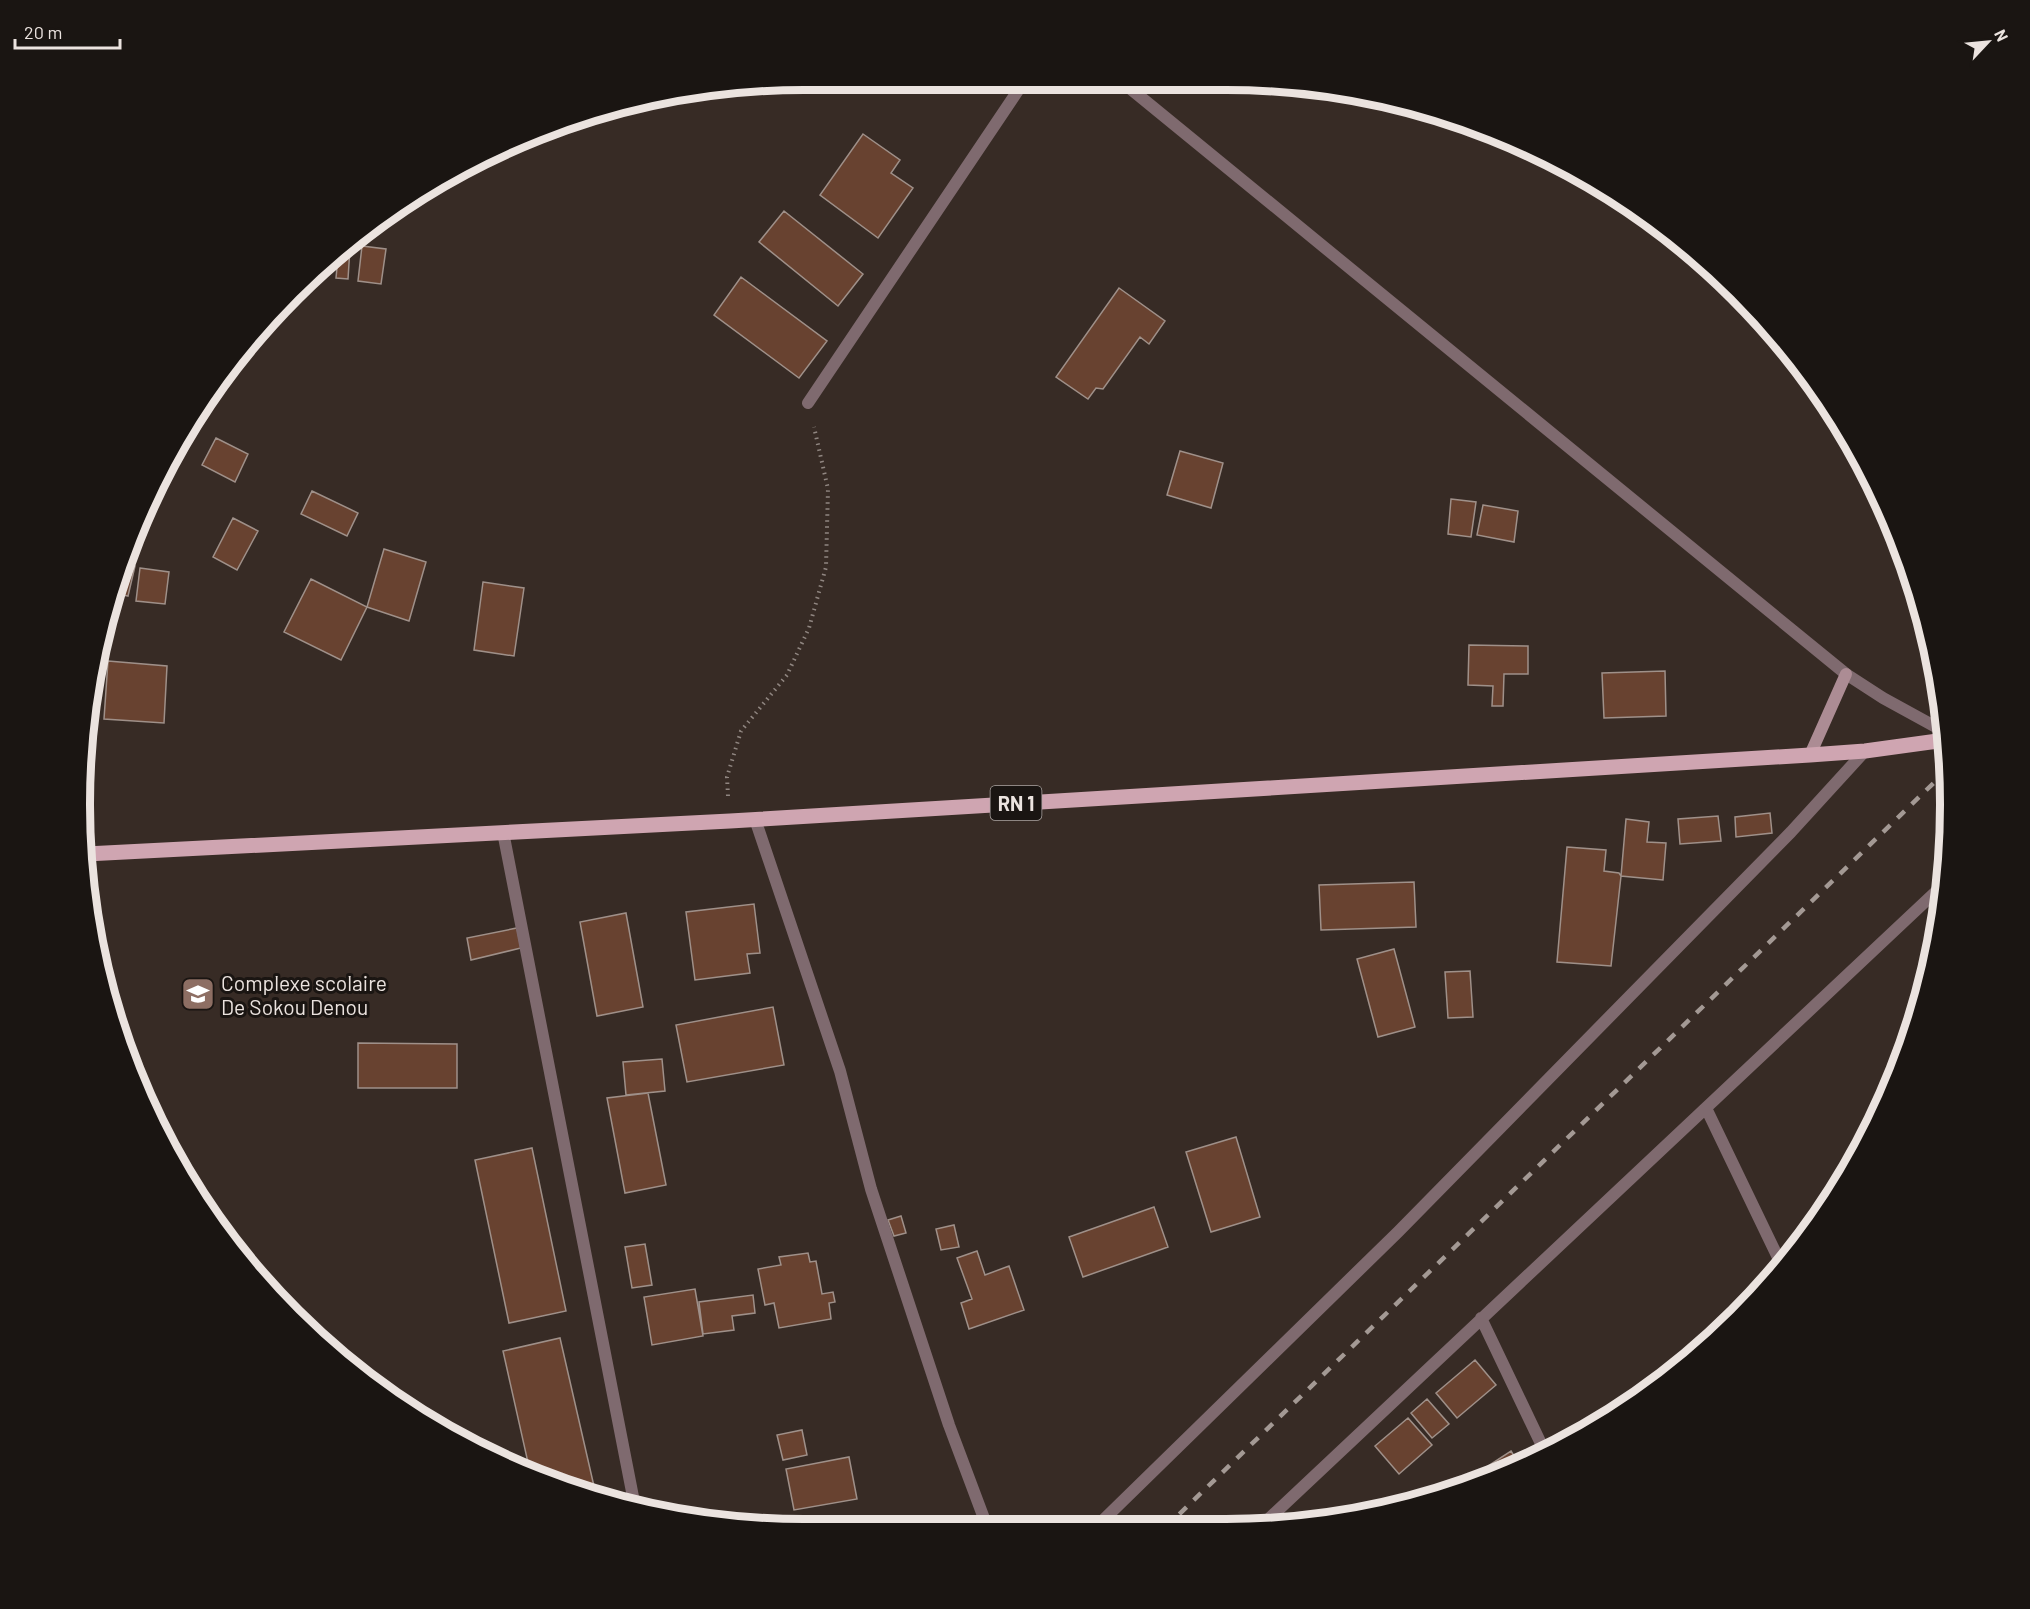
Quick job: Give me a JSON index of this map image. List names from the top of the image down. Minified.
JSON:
{"streets":{"main road":["RN 1"]},"places":{"school or university":["Complexe scolaire De Sokou Denou"]},"scale_bar":"20 m","north":"top right"}
